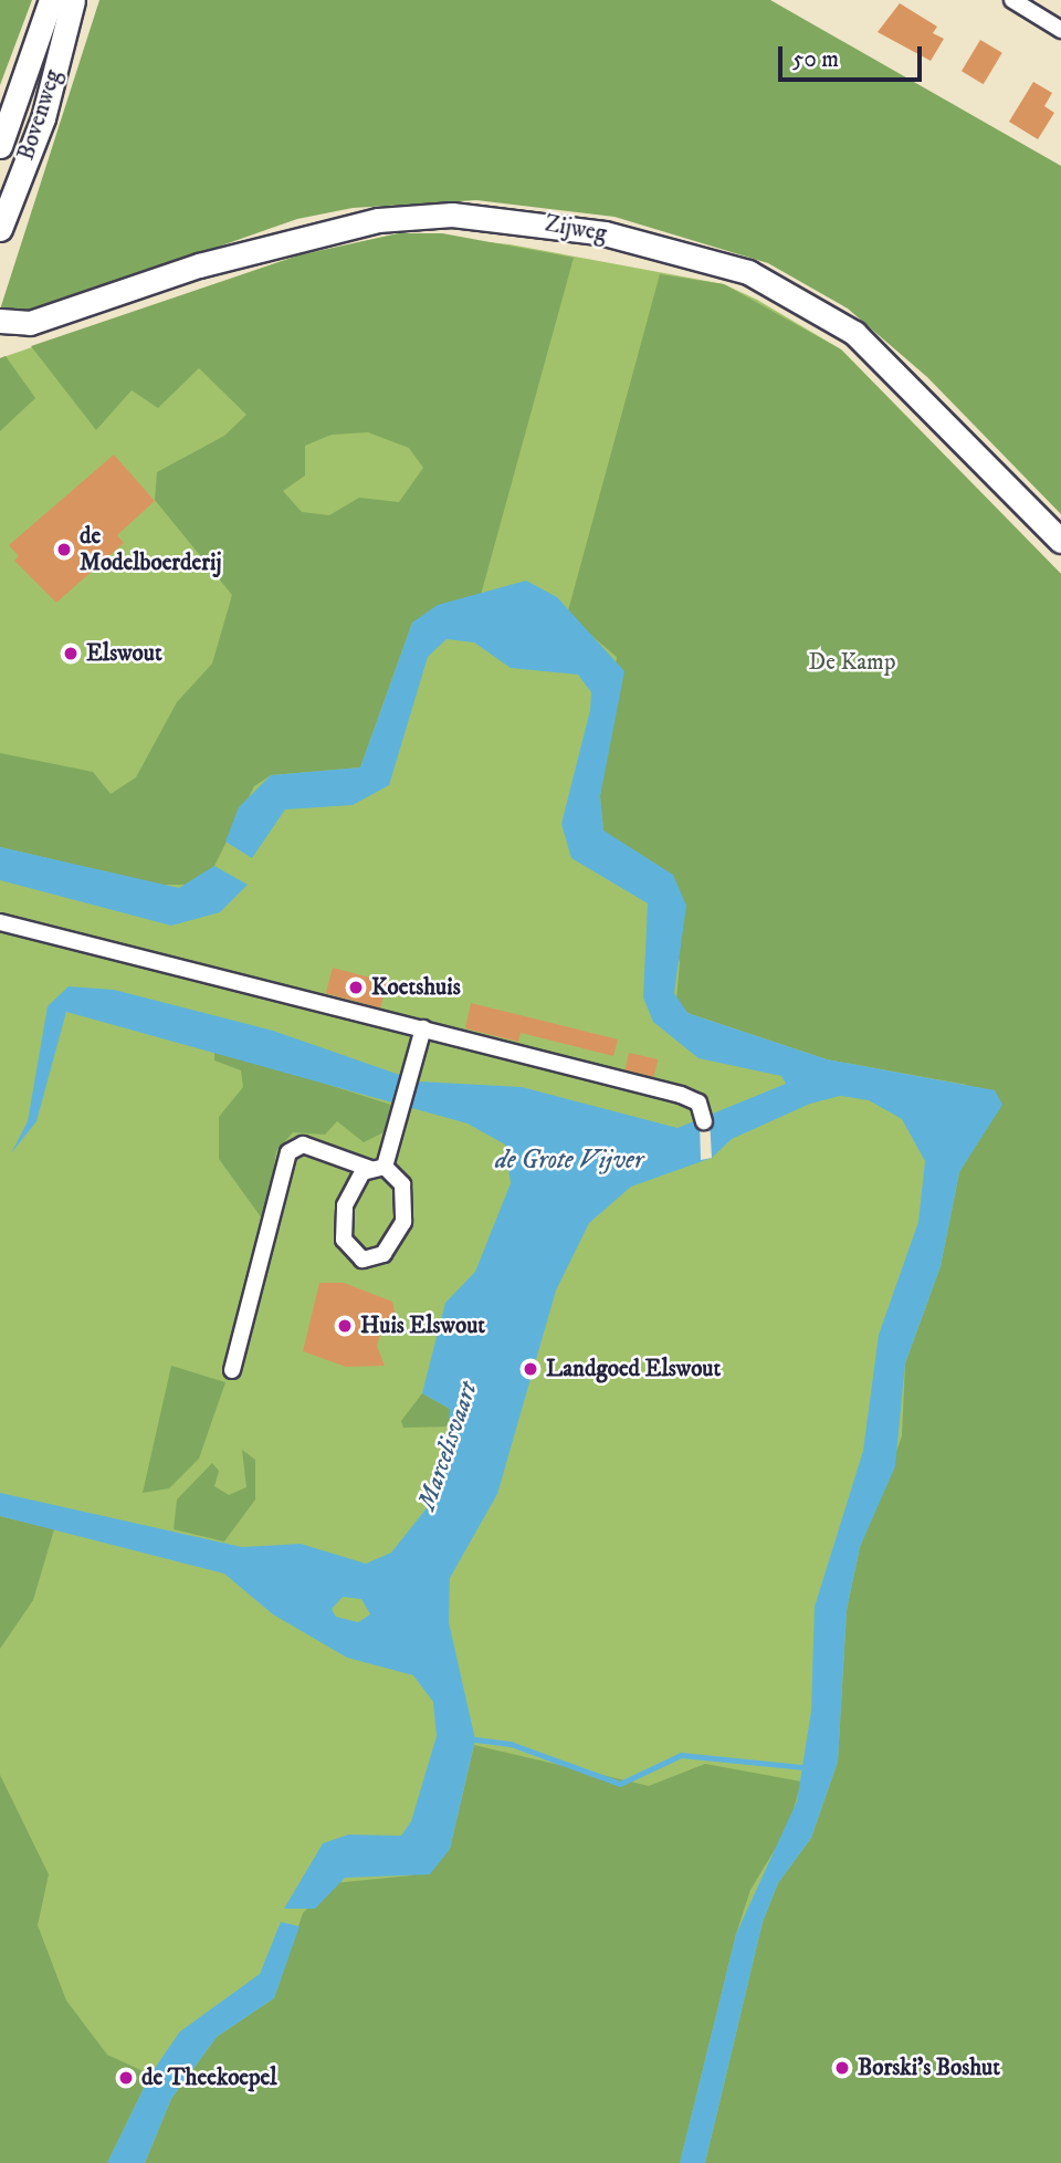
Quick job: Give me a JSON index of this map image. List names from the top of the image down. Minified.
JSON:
{"streets":{"street":["Bovenweg","Zijweg"]},"water":["de Grote Vijver","Marcelisvaart"],"parks":["De Kamp"],"places":["de Modelboerderij","Elswout","Koetshuis","Huis Elswout","Landgoed Elswout","Borski's Boshut","de Theekoepel"],"scale_bar":"50 m"}
